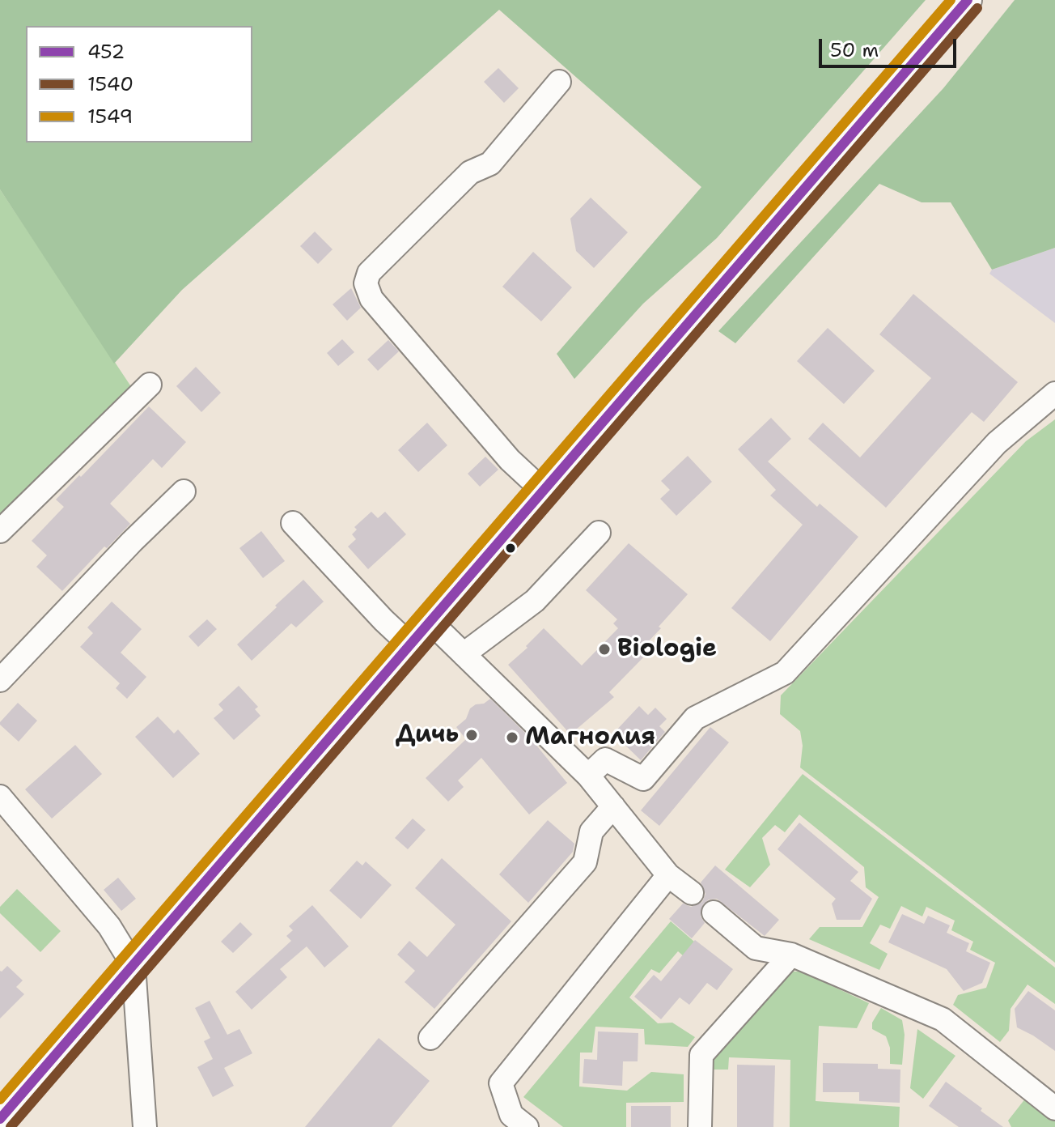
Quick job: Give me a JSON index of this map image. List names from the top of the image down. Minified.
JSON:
{"places":["Biologie","Дичь","Магнолия"],"lines":["transit line 452","transit line 1549","transit line 1540"],"legend":["452","1540","1549"],"scale_bar":"50 m"}
